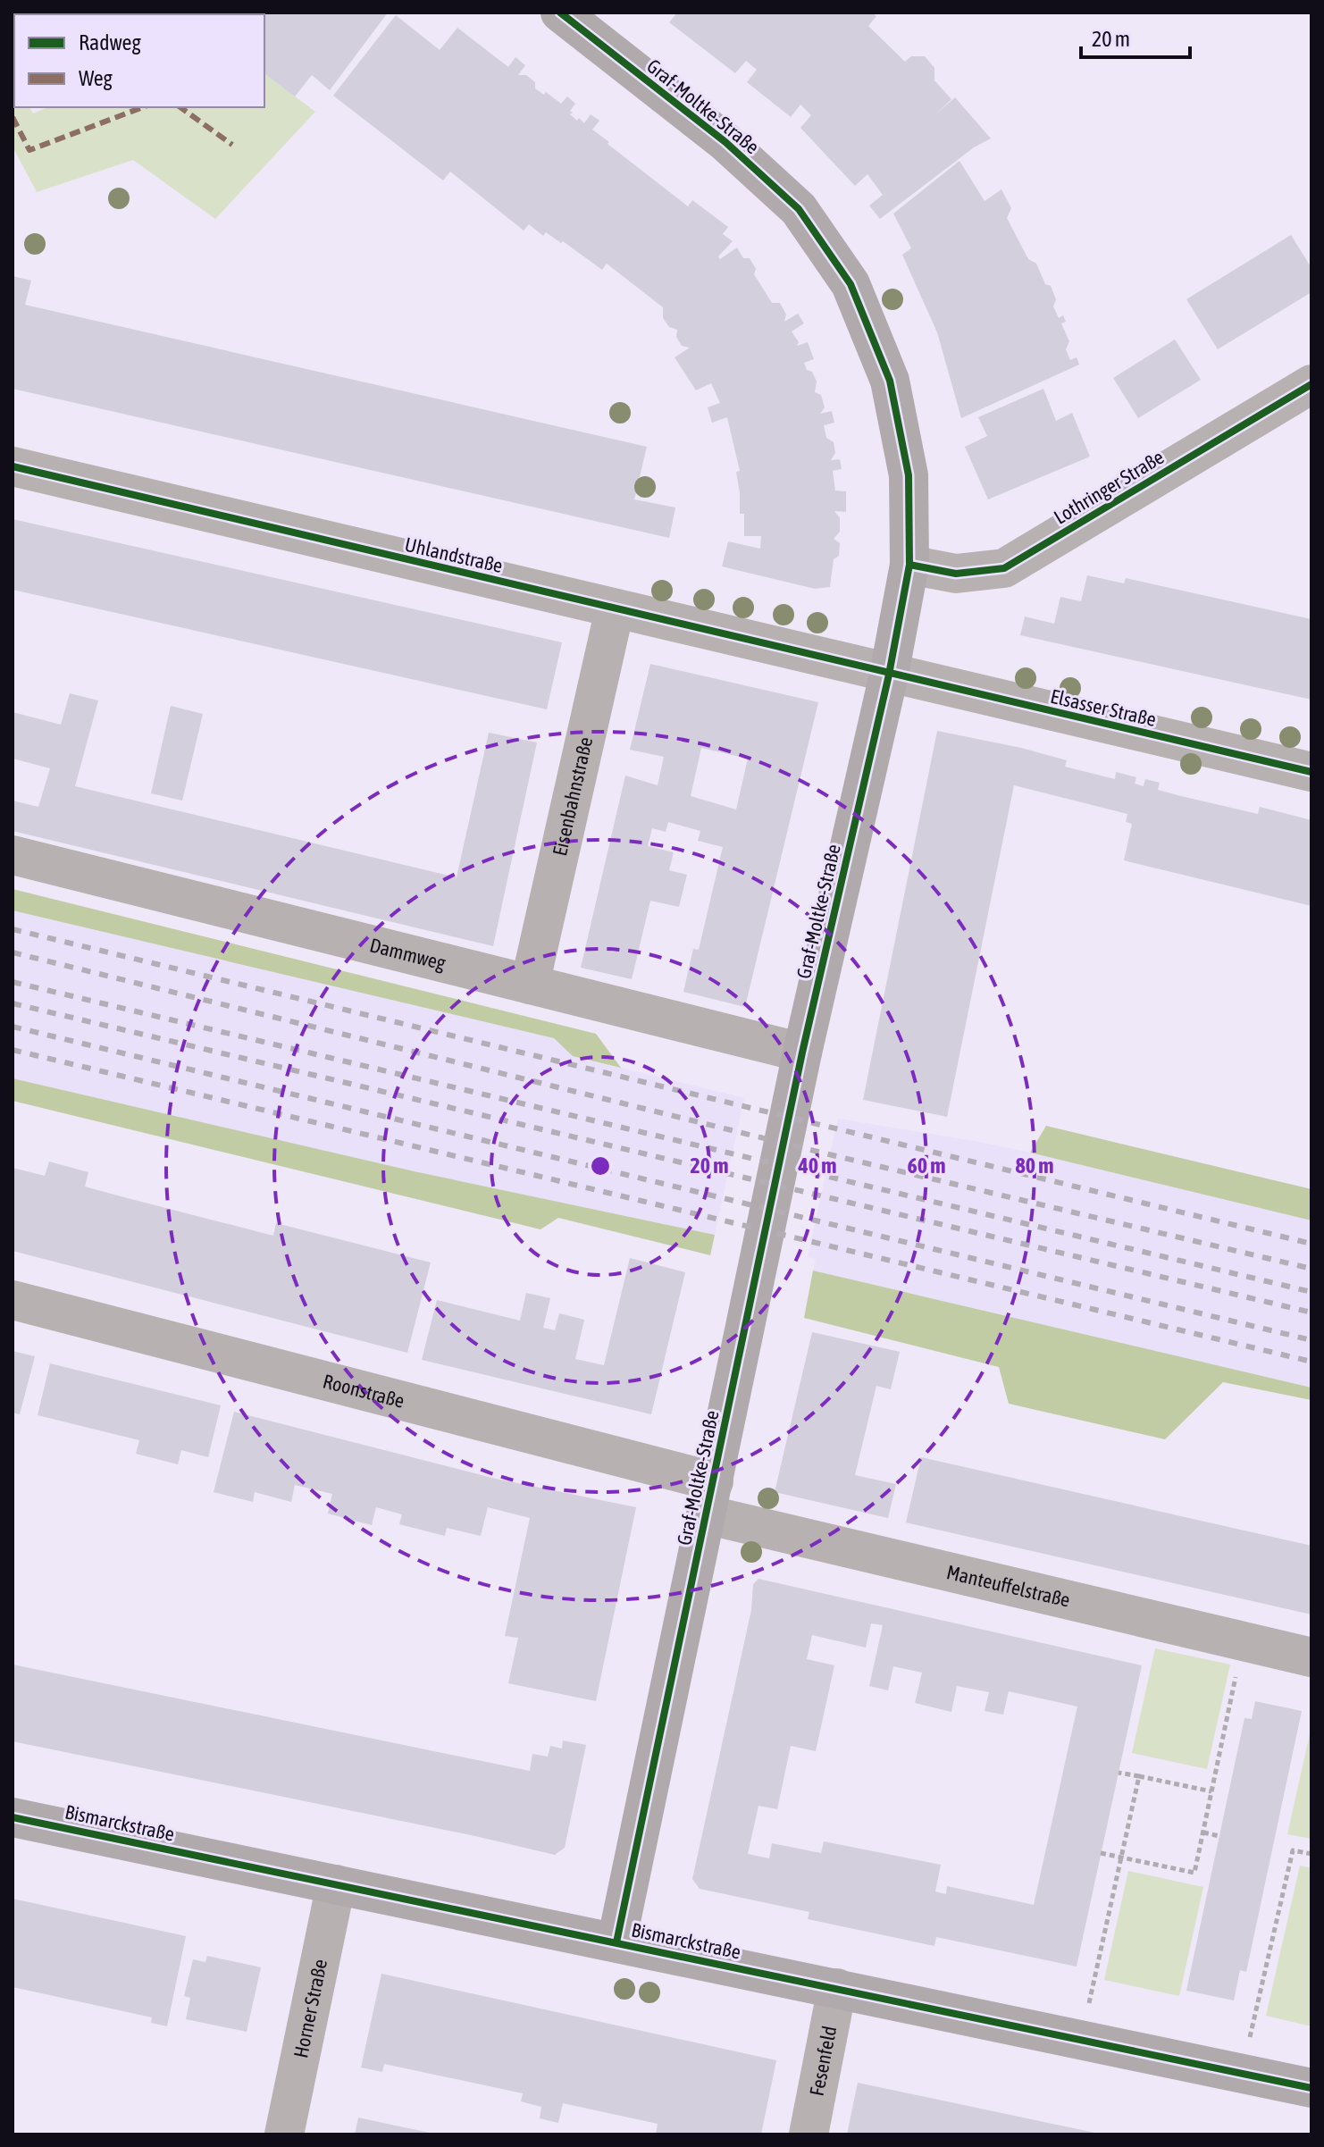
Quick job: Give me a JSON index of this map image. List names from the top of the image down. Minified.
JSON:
{"streets":{"main road":["Graf-Moltke-Straße","Bismarckstraße"],"street":["Lothringer Straße","Uhlandstraße","Elsasser Straße","Eisenbahnstraße","Dammweg","Roonstraße","Manteuffelstraße","Horner Straße","Fesenfeld"]},"crossings":[["Graf-Moltke-Straße","Lothringer Straße"],["Graf-Moltke-Straße","Uhlandstraße"],["Graf-Moltke-Straße","Elsasser Straße"],["Graf-Moltke-Straße","Dammweg"],["Graf-Moltke-Straße","Roonstraße"],["Graf-Moltke-Straße","Manteuffelstraße"],["Graf-Moltke-Straße","Bismarckstraße"],["Uhlandstraße","Elsasser Straße"],["Uhlandstraße","Eisenbahnstraße"],["Eisenbahnstraße","Dammweg"],["Roonstraße","Manteuffelstraße"],["Bismarckstraße","Horner Straße"],["Bismarckstraße","Fesenfeld"]],"legend":["Radweg","Weg"],"scale_bar":"20 m","rings":["20 m","40 m","60 m","80 m"]}
